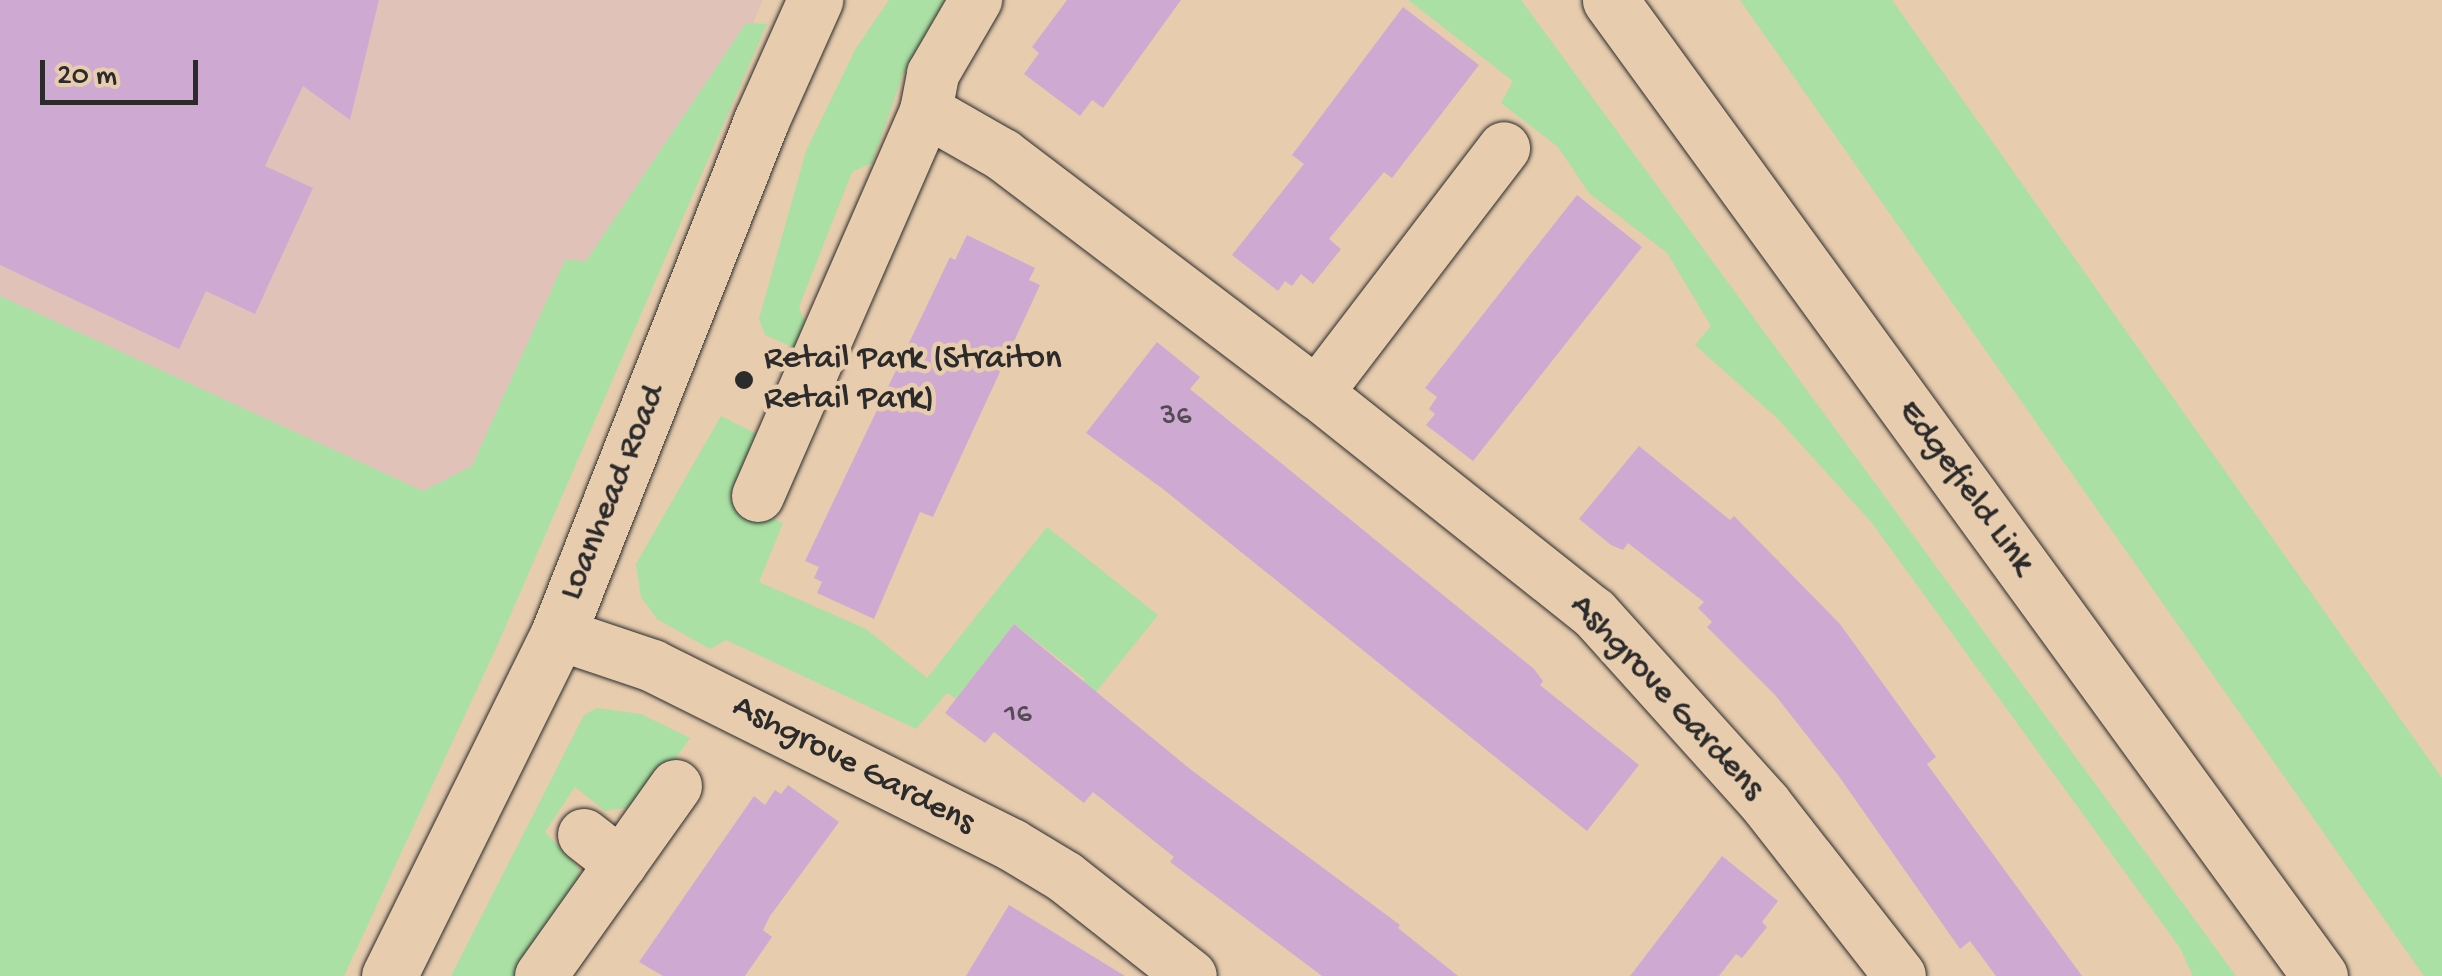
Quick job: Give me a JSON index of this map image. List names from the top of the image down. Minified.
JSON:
{"streets":{"street":["Edgefield Link","Loanhead Road","Ashgrove Gardens"]},"crossings":[["Loanhead Road","Ashgrove Gardens"]],"places":["Retail Park (Straiton Retail Park)"],"house_numbers":["36","16"],"scale_bar":"20 m"}
